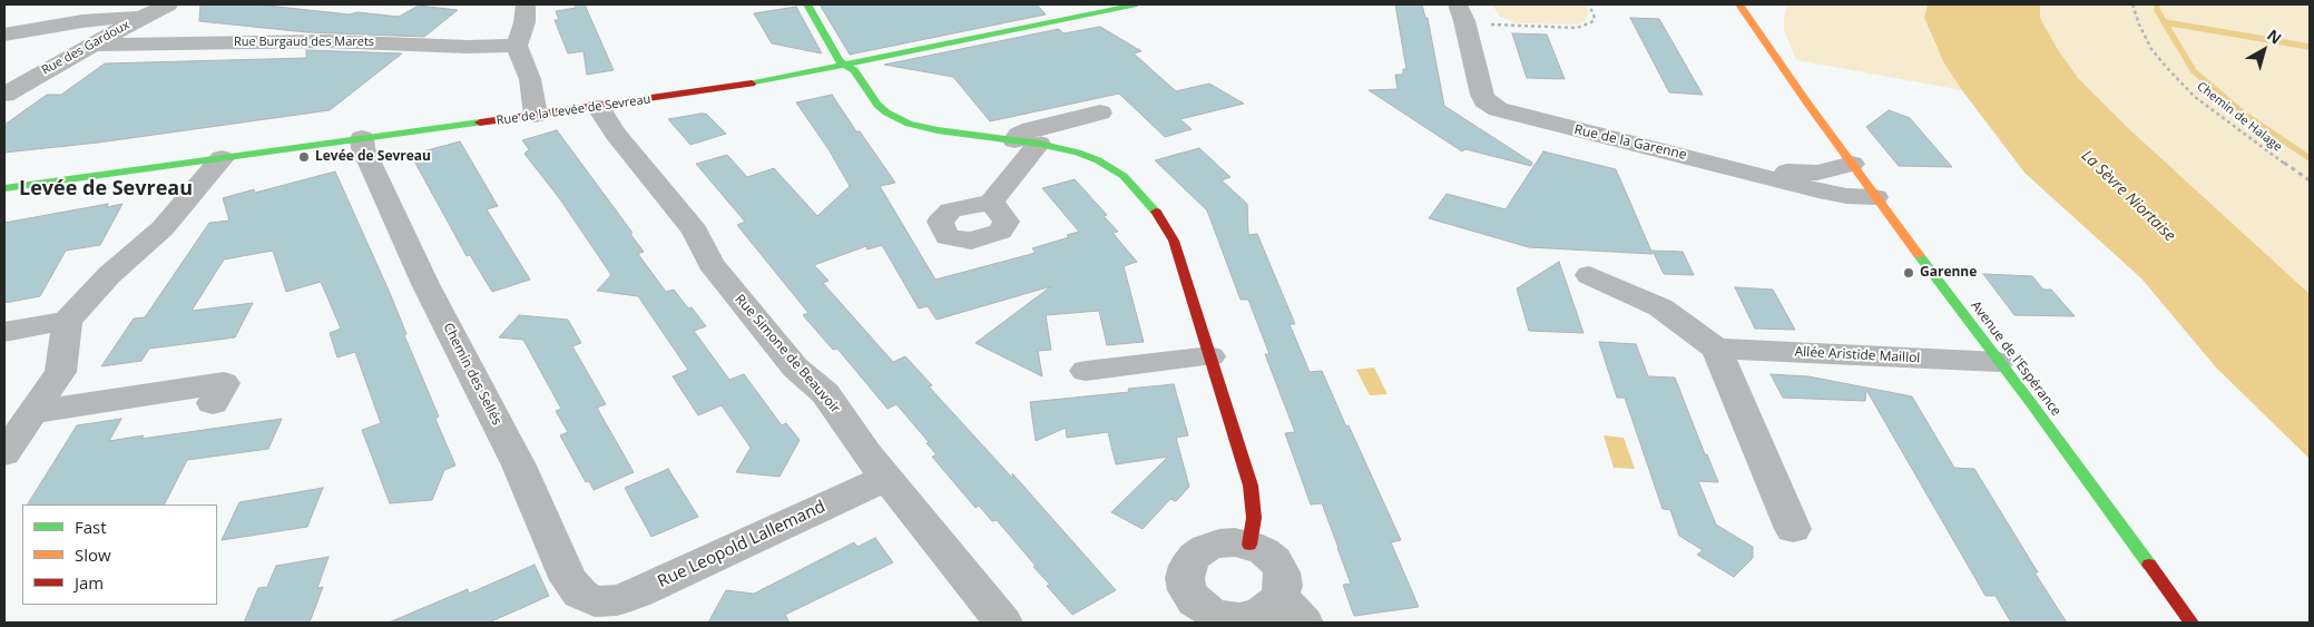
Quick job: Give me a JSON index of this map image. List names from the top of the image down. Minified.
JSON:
{"streets":{"street":["Rue Burgaud des Marets","Rue des Gardoux","Rue de la Levée de Sevreau","Rue de la Garenne","Rue Simone de Beauvoir","Allée Aristide Maillol","Avenue de l'Espérance","Chemin des Sellés","Rue Leopold Lallemand"],"path":["Chemin de Halage"]},"crossings":[["Rue Burgaud des Marets","Rue des Gardoux"],["Rue de la Levée de Sevreau","Rue Simone de Beauvoir"],["Rue de la Levée de Sevreau","Chemin des Sellés"],["Rue de la Garenne","Avenue de l'Espérance"],["Rue Simone de Beauvoir","Rue Leopold Lallemand"],["Allée Aristide Maillol","Avenue de l'Espérance"],["Chemin des Sellés","Rue Leopold Lallemand"]],"districts":["Levée de Sevreau"],"water":["La Sèvre Niortaise"],"places":["Levée de Sevreau","Garenne"],"legend":["Fast","Slow","Jam"],"north":"top right"}
